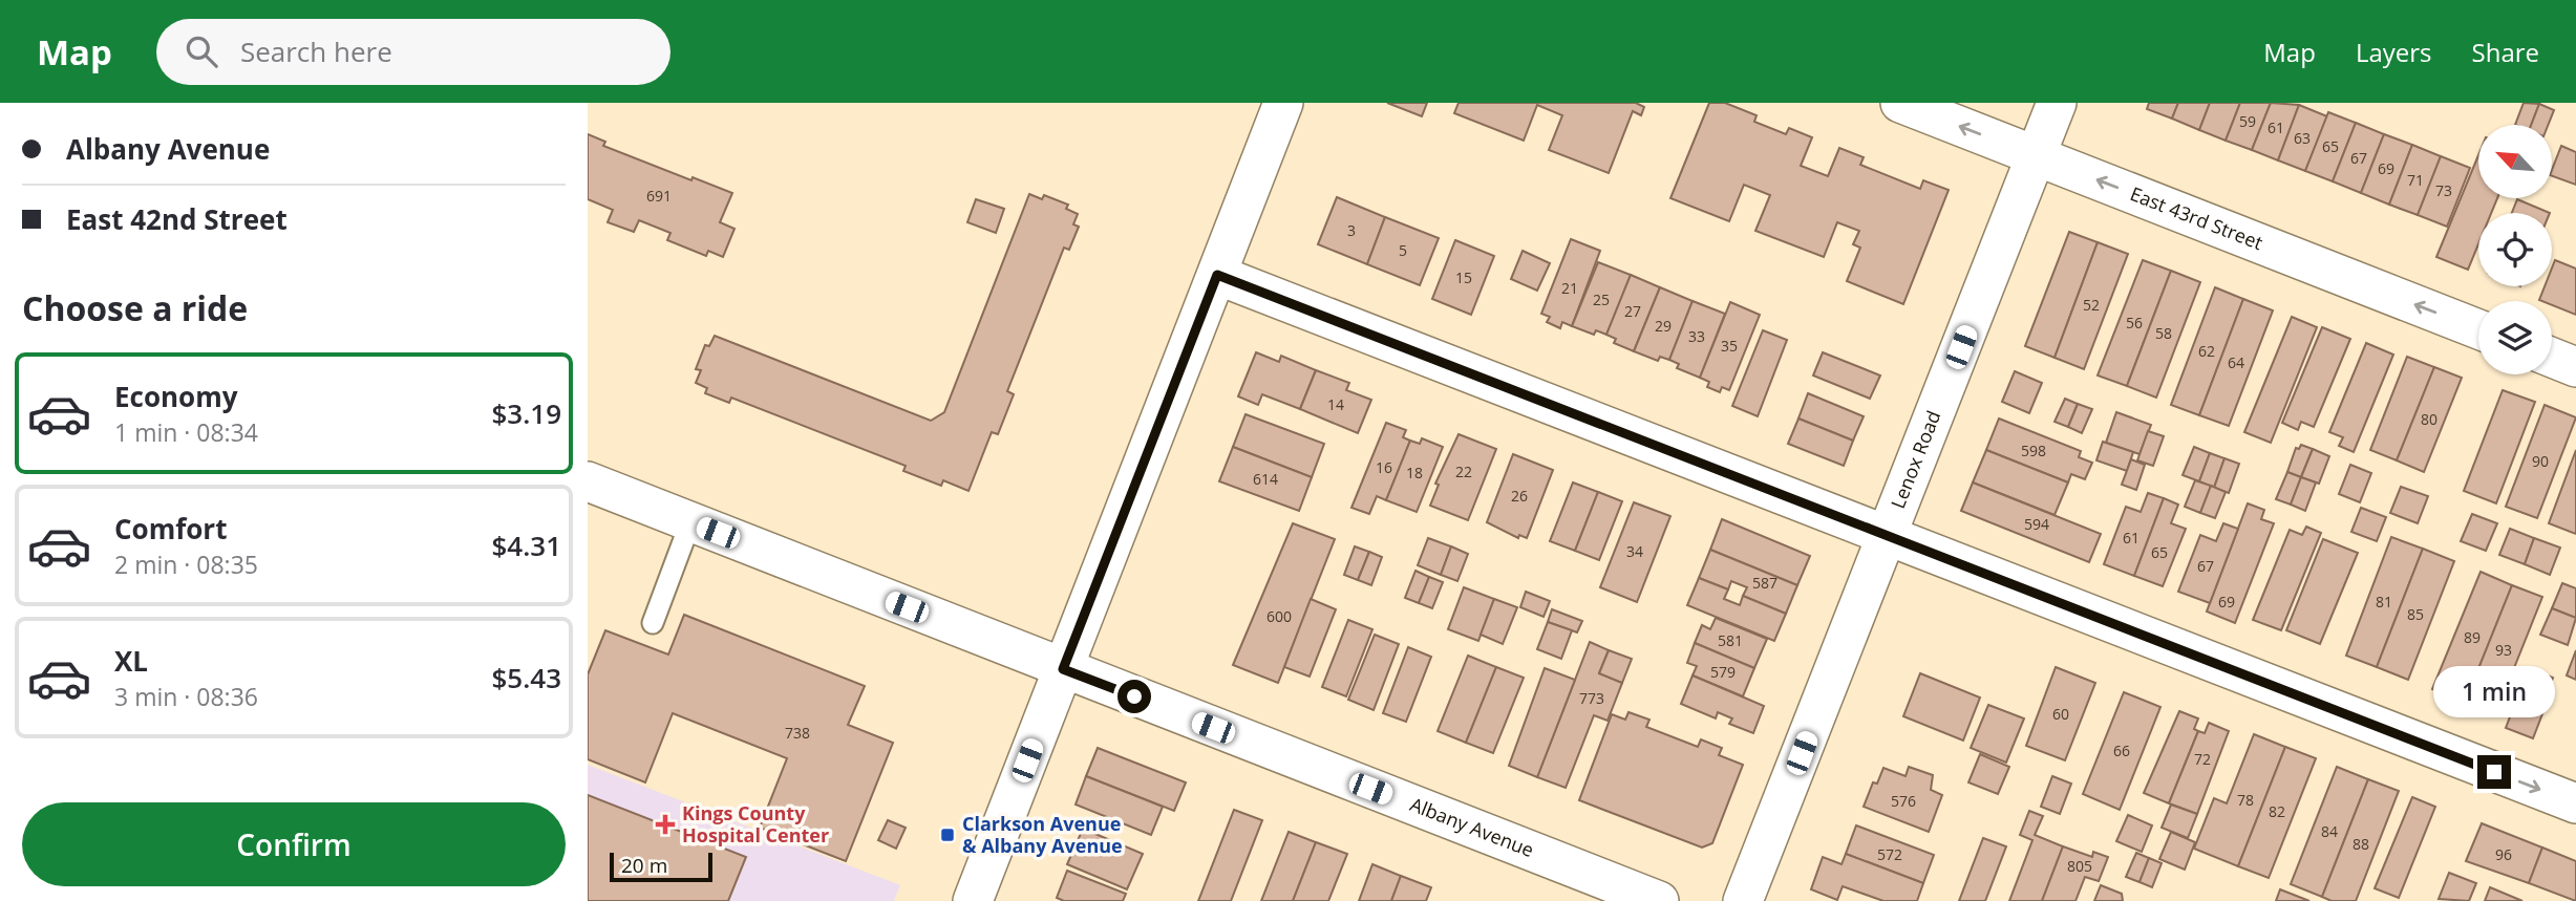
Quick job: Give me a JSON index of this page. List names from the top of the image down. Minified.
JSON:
{"streets":{"street":["East 43rd Street","Lenox Road","Albany Avenue"]},"crossings":[["East 43rd Street","Lenox Road"]],"one_way":["East 43rd Street"],"places":{"health":["Kings County Hospital Center"],"transit":["Clarkson Avenue & Albany Avenue"]},"house_numbers":["59","61","63","65","67","69","71","73","691","3","5","15","21","25","52","27","56","29","58","33","35","62","64","14","80","598","90","16","22","18","614","26","594","61","34","65","67","587","69","81","85","600","89","581","93","579","773","60","738","66","72","78","576","82","84","88","572","96","805"],"scale_bar":"20 m","north":"top left","page":{"header":"Map","search":"Search here","nav":["Map","Layers","Share"],"banner":["Albany Avenue","East 42nd Street"],"heading":"Choose a ride","list":[{"name":"Economy","note":"1 min · 08:34","value":"$3.19"},{"name":"Comfort","note":"2 min · 08:35","value":"$4.31"},{"name":"XL","note":"3 min · 08:36","value":"$5.43"}],"bubble":"1 min","buttons":"Confirm","scale":"20 m"}}
